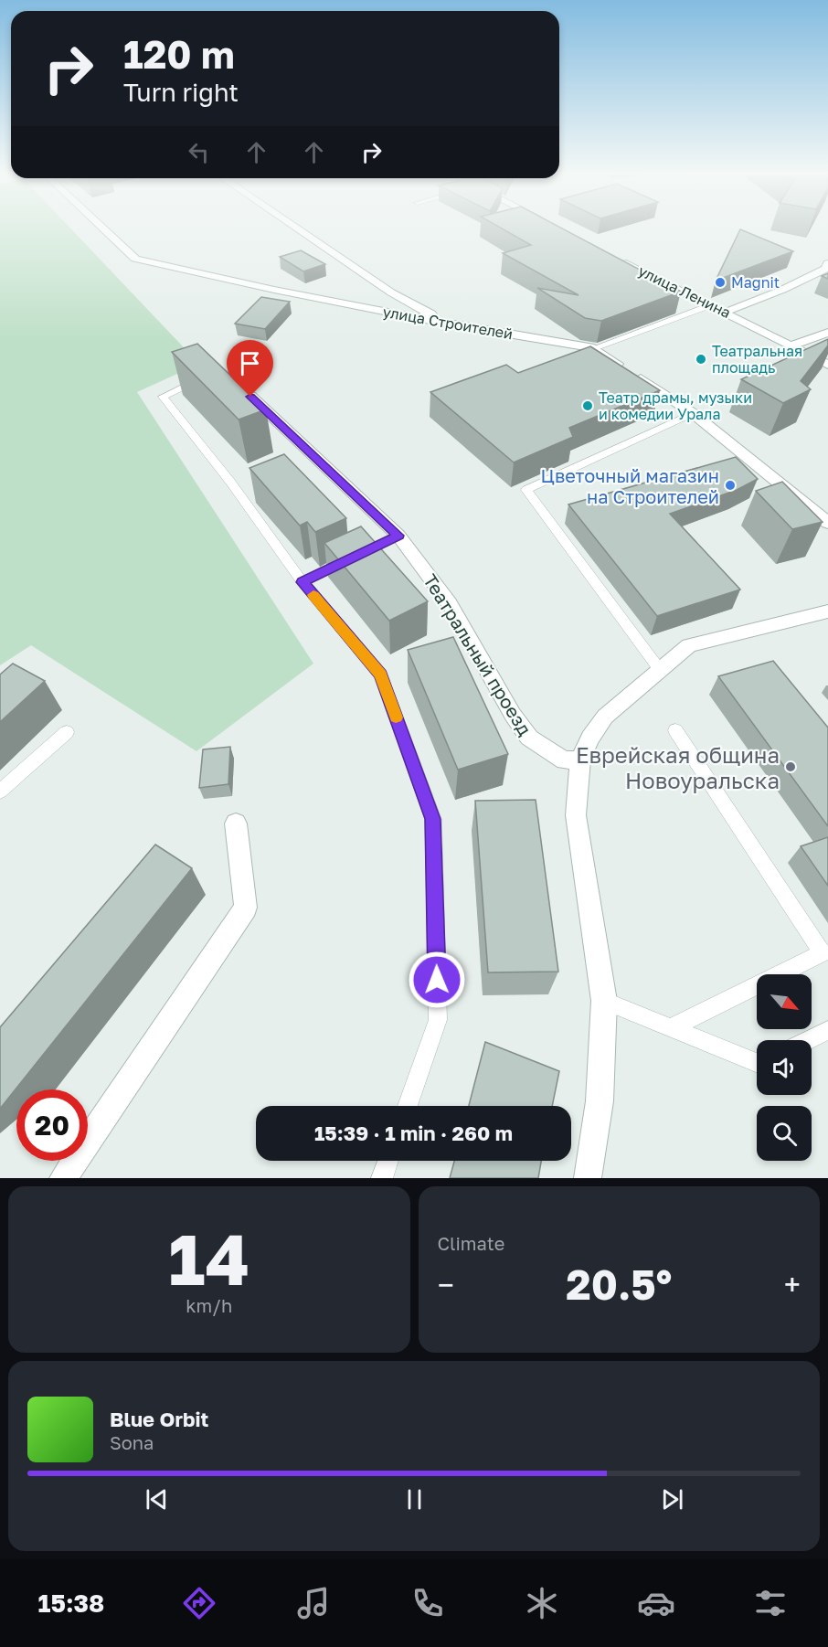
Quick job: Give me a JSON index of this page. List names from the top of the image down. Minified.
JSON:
{"streets":{"street":["улица Ленина","улица Строителей","Театральный проезд"]},"places":["Magnit","Театральная площадь","Театр драмы, музыки и комедии Урала","Цветочный магазин на Строителей","Еврейская община Новоуральска"],"north":"bottom right","page":{"turn":["120 m","Turn right"],"limit":"20","trip":"15:39 · 1 min · 260 m","tile":[["14","km/h"],"Climate"],"heat":["−","20.5°","+"],"song":["Blue Orbit","Sona"],"tabs":"15:38"}}
